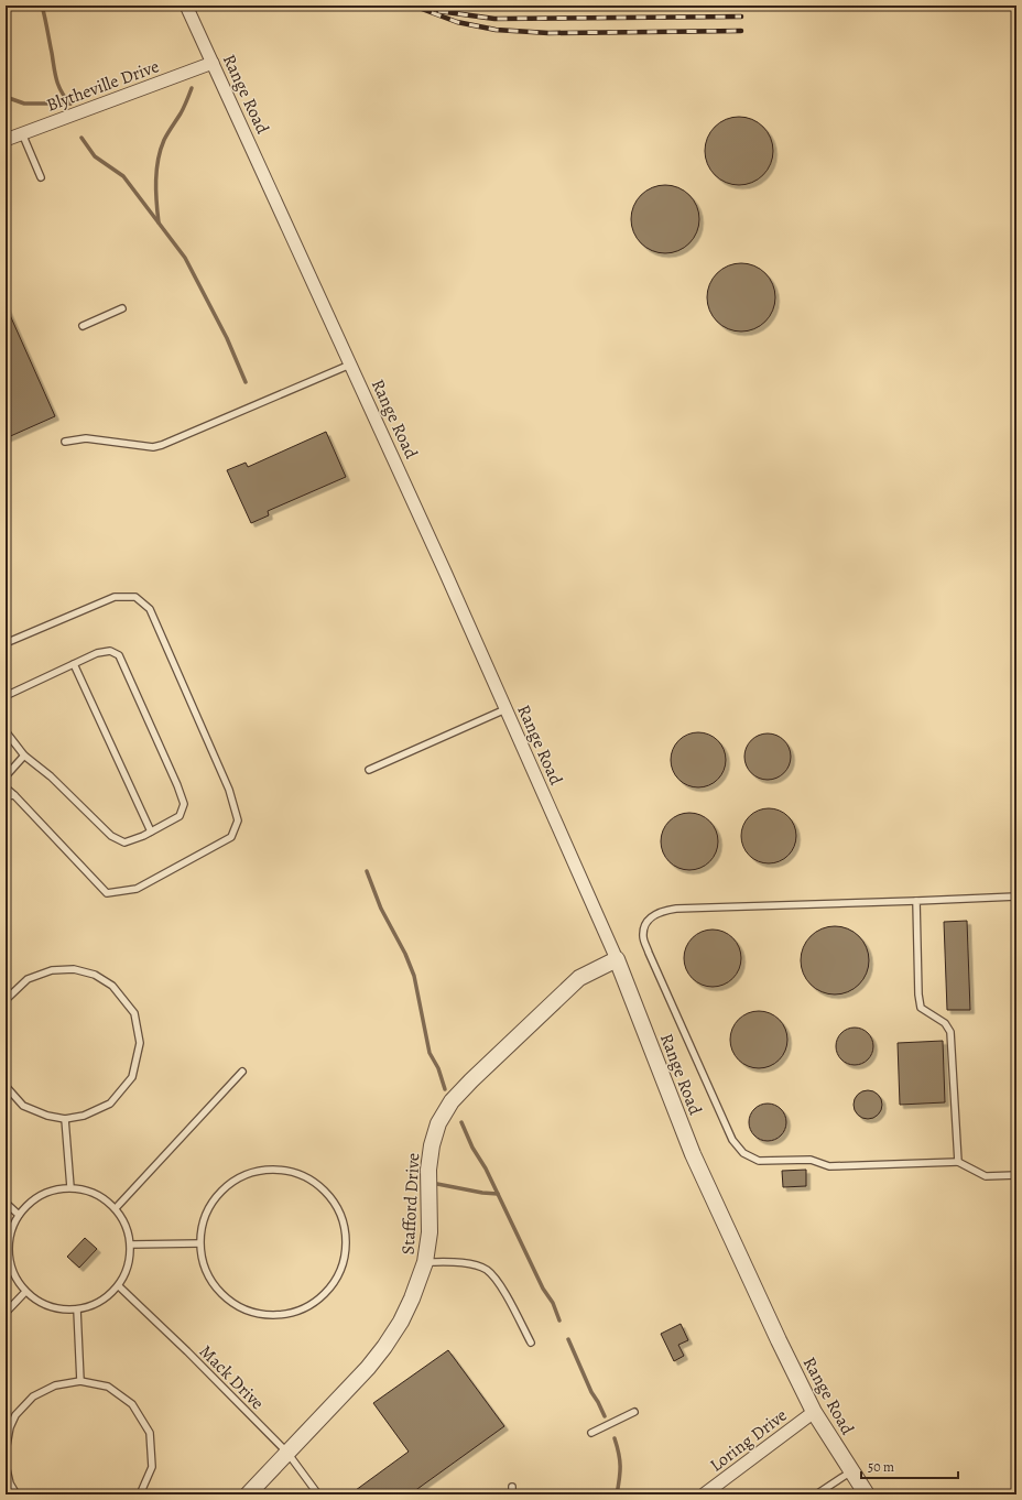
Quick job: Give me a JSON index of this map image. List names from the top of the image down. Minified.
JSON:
{"streets":{"street":["Blytheville Drive","Range Road","Stafford Drive","Loring Drive"],"lane":["Mack Drive"]},"crossings":[["Blytheville Drive","Range Road"],["Range Road","Stafford Drive"],["Range Road","Loring Drive"],["Stafford Drive","Mack Drive"]],"scale_bar":"50 m"}
